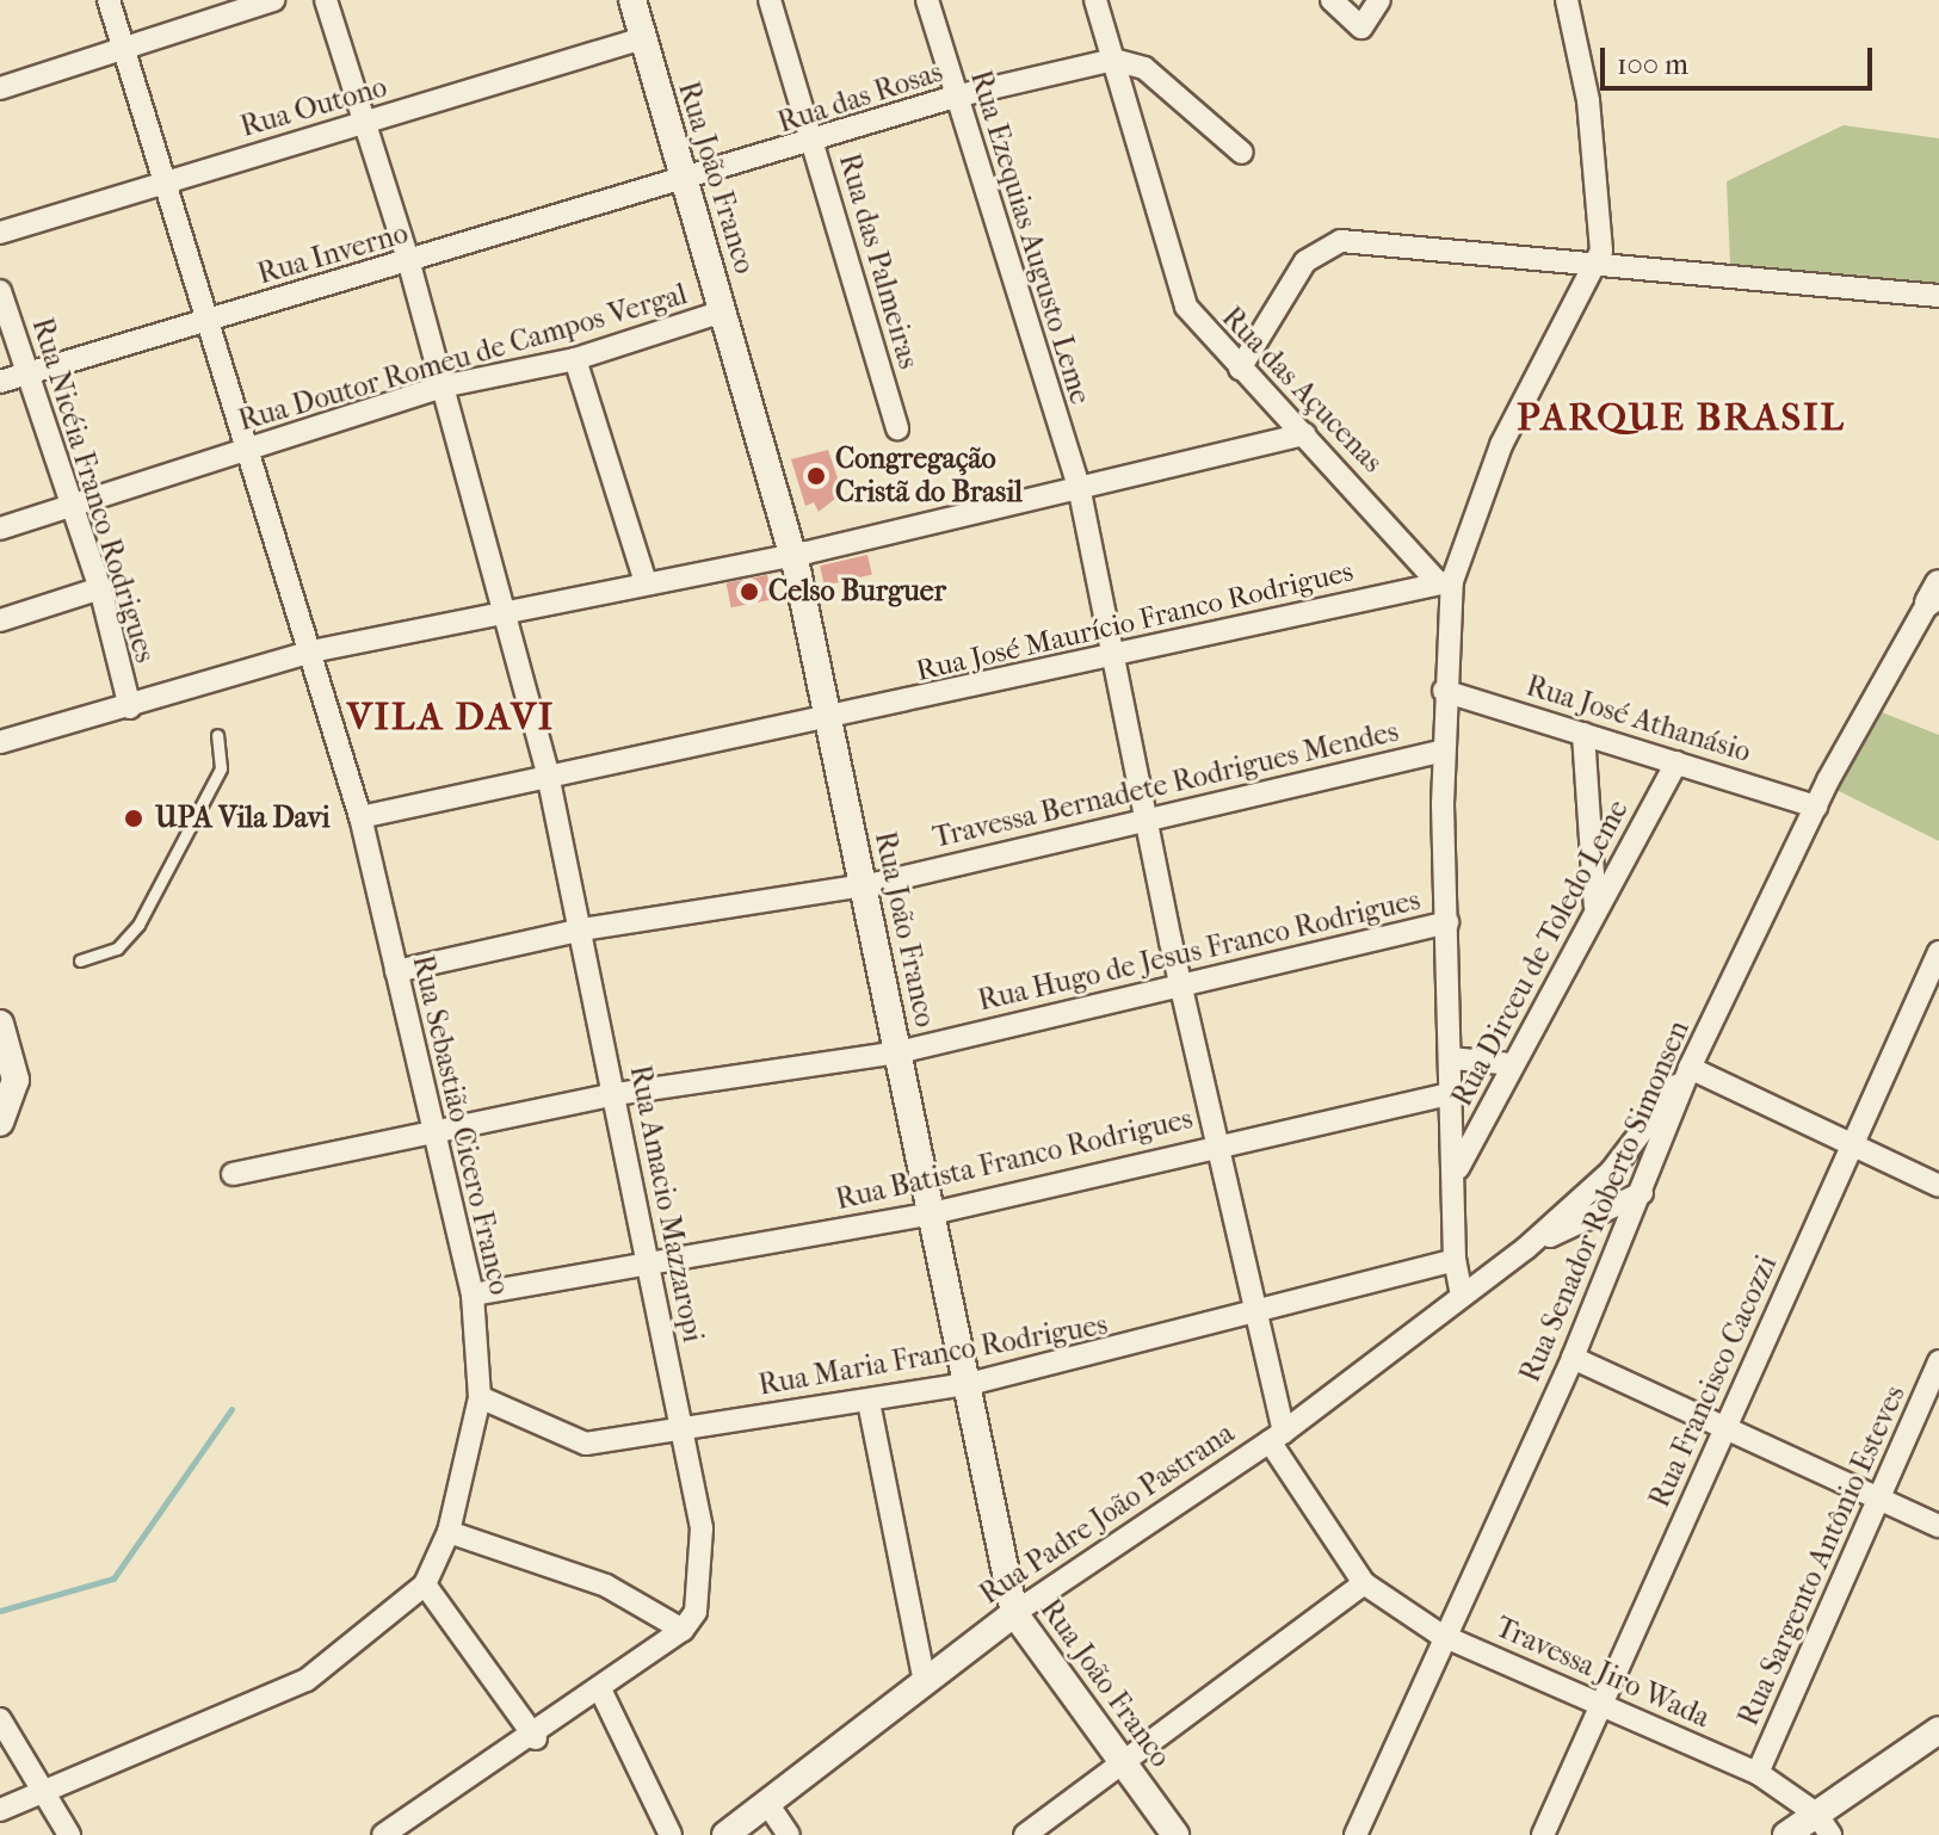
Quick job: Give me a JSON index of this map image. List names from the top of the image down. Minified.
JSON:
{"streets":{"street":["Rua das Rosas","Rua Outono","Rua João Franco","Rua Ezequias Augusto Leme","Rua Inverno","Rua das Palmeiras","Rua Doutor Romeu de Campos Vergal","Rua das Açucenas","Rua Nicéia Franco Rodrigues","Rua José Maurício Franco Rodrigues","Rua José Athanásio","Travessa Bernadete Rodrigues Mendes","Rua Hugo de Jesus Franco Rodrigues","Rua Dirceu de Toledo Leme","Rua Sebastião Cicero Franco","Rua Batista Franco Rodrigues","Rua Senador Roberto Simonsen","Rua Amacio Mazzaropi","Rua Maria Franco Rodrigues","Rua Francisco Cacozzi","Rua Padre João Pastrana","Rua Sargento Antônio Esteves","Travessa Jiro Wada"]},"crossings":[["Rua das Rosas","Rua João Franco"],["Rua das Rosas","Rua Ezequias Augusto Leme"],["Rua das Rosas","Rua Inverno"],["Rua das Rosas","Rua das Palmeiras"],["Rua das Rosas","Rua das Açucenas"],["Rua Outono","Rua João Franco"],["Rua Outono","Rua Sebastião Cicero Franco"],["Rua Outono","Rua Amacio Mazzaropi"],["Rua João Franco","Rua Inverno"],["Rua João Franco","Rua Doutor Romeu de Campos Vergal"],["Rua João Franco","Rua José Maurício Franco Rodrigues"],["Rua João Franco","Travessa Bernadete Rodrigues Mendes"],["Rua João Franco","Rua Hugo de Jesus Franco Rodrigues"],["Rua João Franco","Rua Batista Franco Rodrigues"],["Rua João Franco","Rua Maria Franco Rodrigues"],["Rua João Franco","Rua Padre João Pastrana"],["Rua Ezequias Augusto Leme","Rua José Maurício Franco Rodrigues"],["Rua Ezequias Augusto Leme","Travessa Bernadete Rodrigues Mendes"],["Rua Ezequias Augusto Leme","Rua Hugo de Jesus Franco Rodrigues"],["Rua Ezequias Augusto Leme","Rua Batista Franco Rodrigues"],["Rua Ezequias Augusto Leme","Rua Maria Franco Rodrigues"],["Rua Ezequias Augusto Leme","Rua Padre João Pastrana"],["Rua Ezequias Augusto Leme","Travessa Jiro Wada"],["Rua Inverno","Rua Nicéia Franco Rodrigues"],["Rua Inverno","Rua Sebastião Cicero Franco"],["Rua Inverno","Rua Amacio Mazzaropi"],["Rua Doutor Romeu de Campos Vergal","Rua Nicéia Franco Rodrigues"],["Rua Doutor Romeu de Campos Vergal","Rua Sebastião Cicero Franco"],["Rua Doutor Romeu de Campos Vergal","Rua Amacio Mazzaropi"],["Rua das Açucenas","Rua José Maurício Franco Rodrigues"],["Rua José Maurício Franco Rodrigues","Rua Sebastião Cicero Franco"],["Rua José Maurício Franco Rodrigues","Rua Amacio Mazzaropi"],["Rua José Athanásio","Rua Dirceu de Toledo Leme"],["Rua José Athanásio","Rua Senador Roberto Simonsen"],["Travessa Bernadete Rodrigues Mendes","Rua Sebastião Cicero Franco"],["Travessa Bernadete Rodrigues Mendes","Rua Amacio Mazzaropi"],["Rua Hugo de Jesus Franco Rodrigues","Rua Sebastião Cicero Franco"],["Rua Hugo de Jesus Franco Rodrigues","Rua Amacio Mazzaropi"],["Rua Sebastião Cicero Franco","Rua Batista Franco Rodrigues"],["Rua Sebastião Cicero Franco","Rua Maria Franco Rodrigues"],["Rua Batista Franco Rodrigues","Rua Amacio Mazzaropi"],["Rua Senador Roberto Simonsen","Rua Padre João Pastrana"],["Rua Senador Roberto Simonsen","Travessa Jiro Wada"],["Rua Amacio Mazzaropi","Rua Maria Franco Rodrigues"],["Rua Francisco Cacozzi","Travessa Jiro Wada"],["Rua Sargento Antônio Esteves","Travessa Jiro Wada"]],"districts":["PARQUE BRASIL","VILA DAVI"],"places":["Congregação Cristã do Brasil","Celso Burguer","UPA Vila Davi"],"scale_bar":"100 m"}
